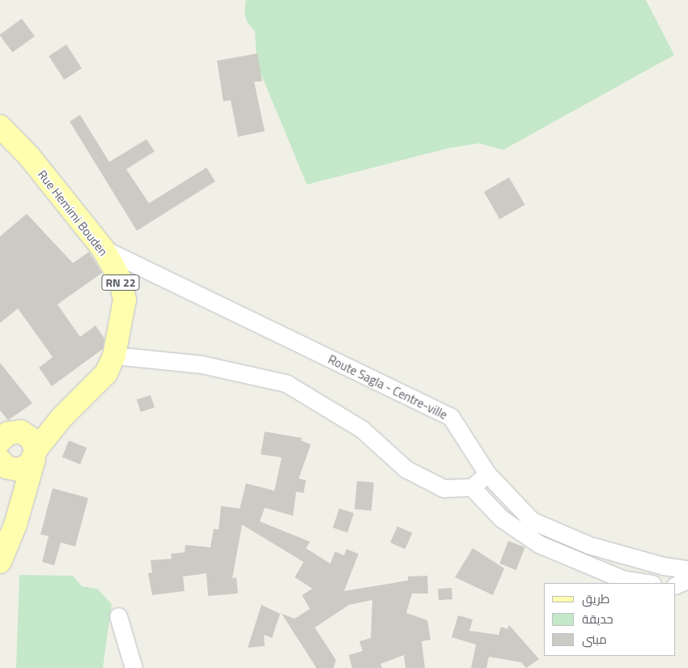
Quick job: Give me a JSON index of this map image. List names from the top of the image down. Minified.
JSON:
{"streets":{"main road":["Rue Hemimi Bouden","RN 22"],"street":["Route Sagla - Centre-ville"]},"crossings":[["Rue Hemimi Bouden","Route Sagla - Centre-ville"]],"legend":["طريق","حديقة","مبنى"]}
